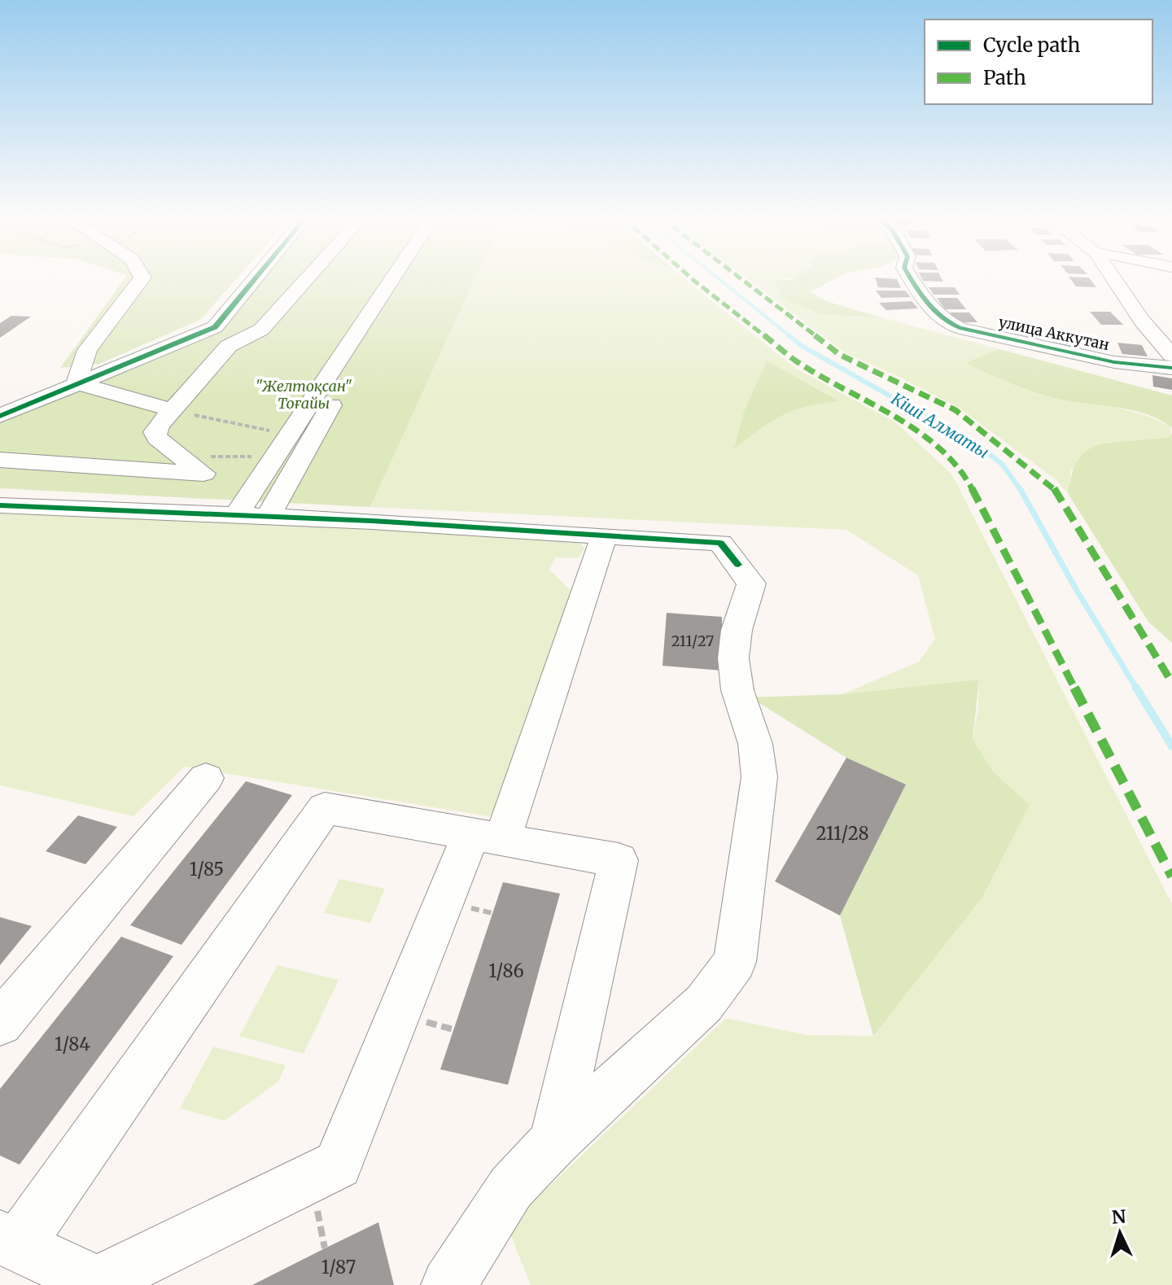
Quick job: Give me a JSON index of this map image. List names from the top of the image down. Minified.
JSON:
{"streets":{"street":["улица Аккутан"]},"water":["Кіші Алматы"],"parks":["\"Желтоқсан\" Тоғайы"],"house_numbers":["211/27","211/28","1/85","1/86","1/84","1/87"],"legend":["Cycle path","Path"],"north":"top"}
